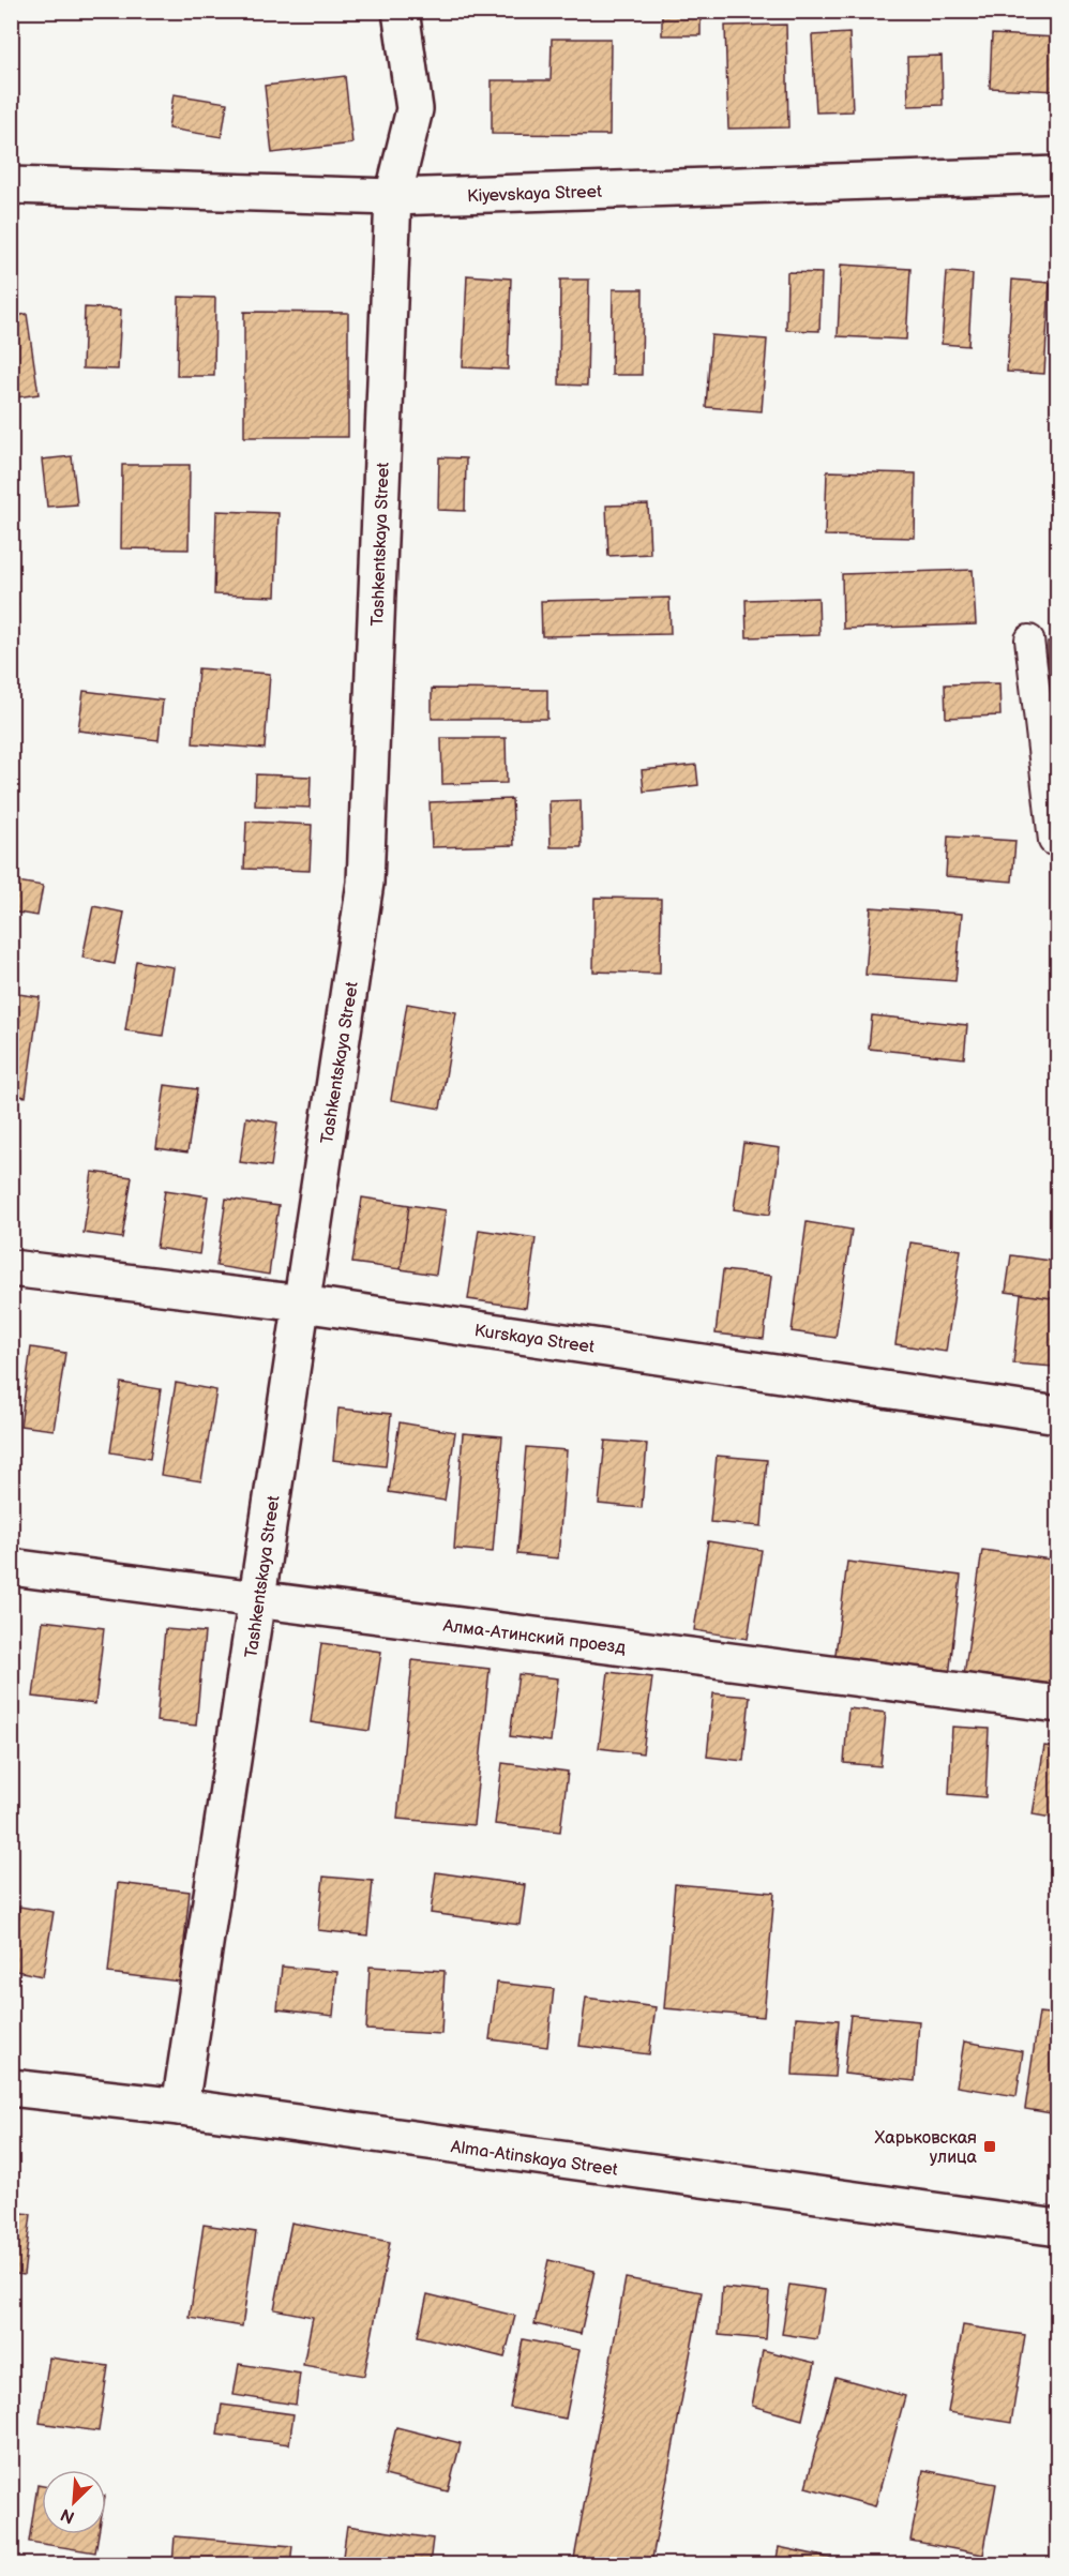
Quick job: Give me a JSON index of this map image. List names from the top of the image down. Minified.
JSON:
{"streets":{"street":["Kiyevskaya Street","Tashkentskaya Street","Kurskaya Street","Алма-Атинский проезд","Alma-Atinskaya Street"]},"crossings":[["Kiyevskaya Street","Tashkentskaya Street"],["Tashkentskaya Street","Kurskaya Street"],["Tashkentskaya Street","Алма-Атинский проезд"],["Tashkentskaya Street","Alma-Atinskaya Street"]],"places":{"transit":["Харьковская улица"]},"north":"bottom left"}
